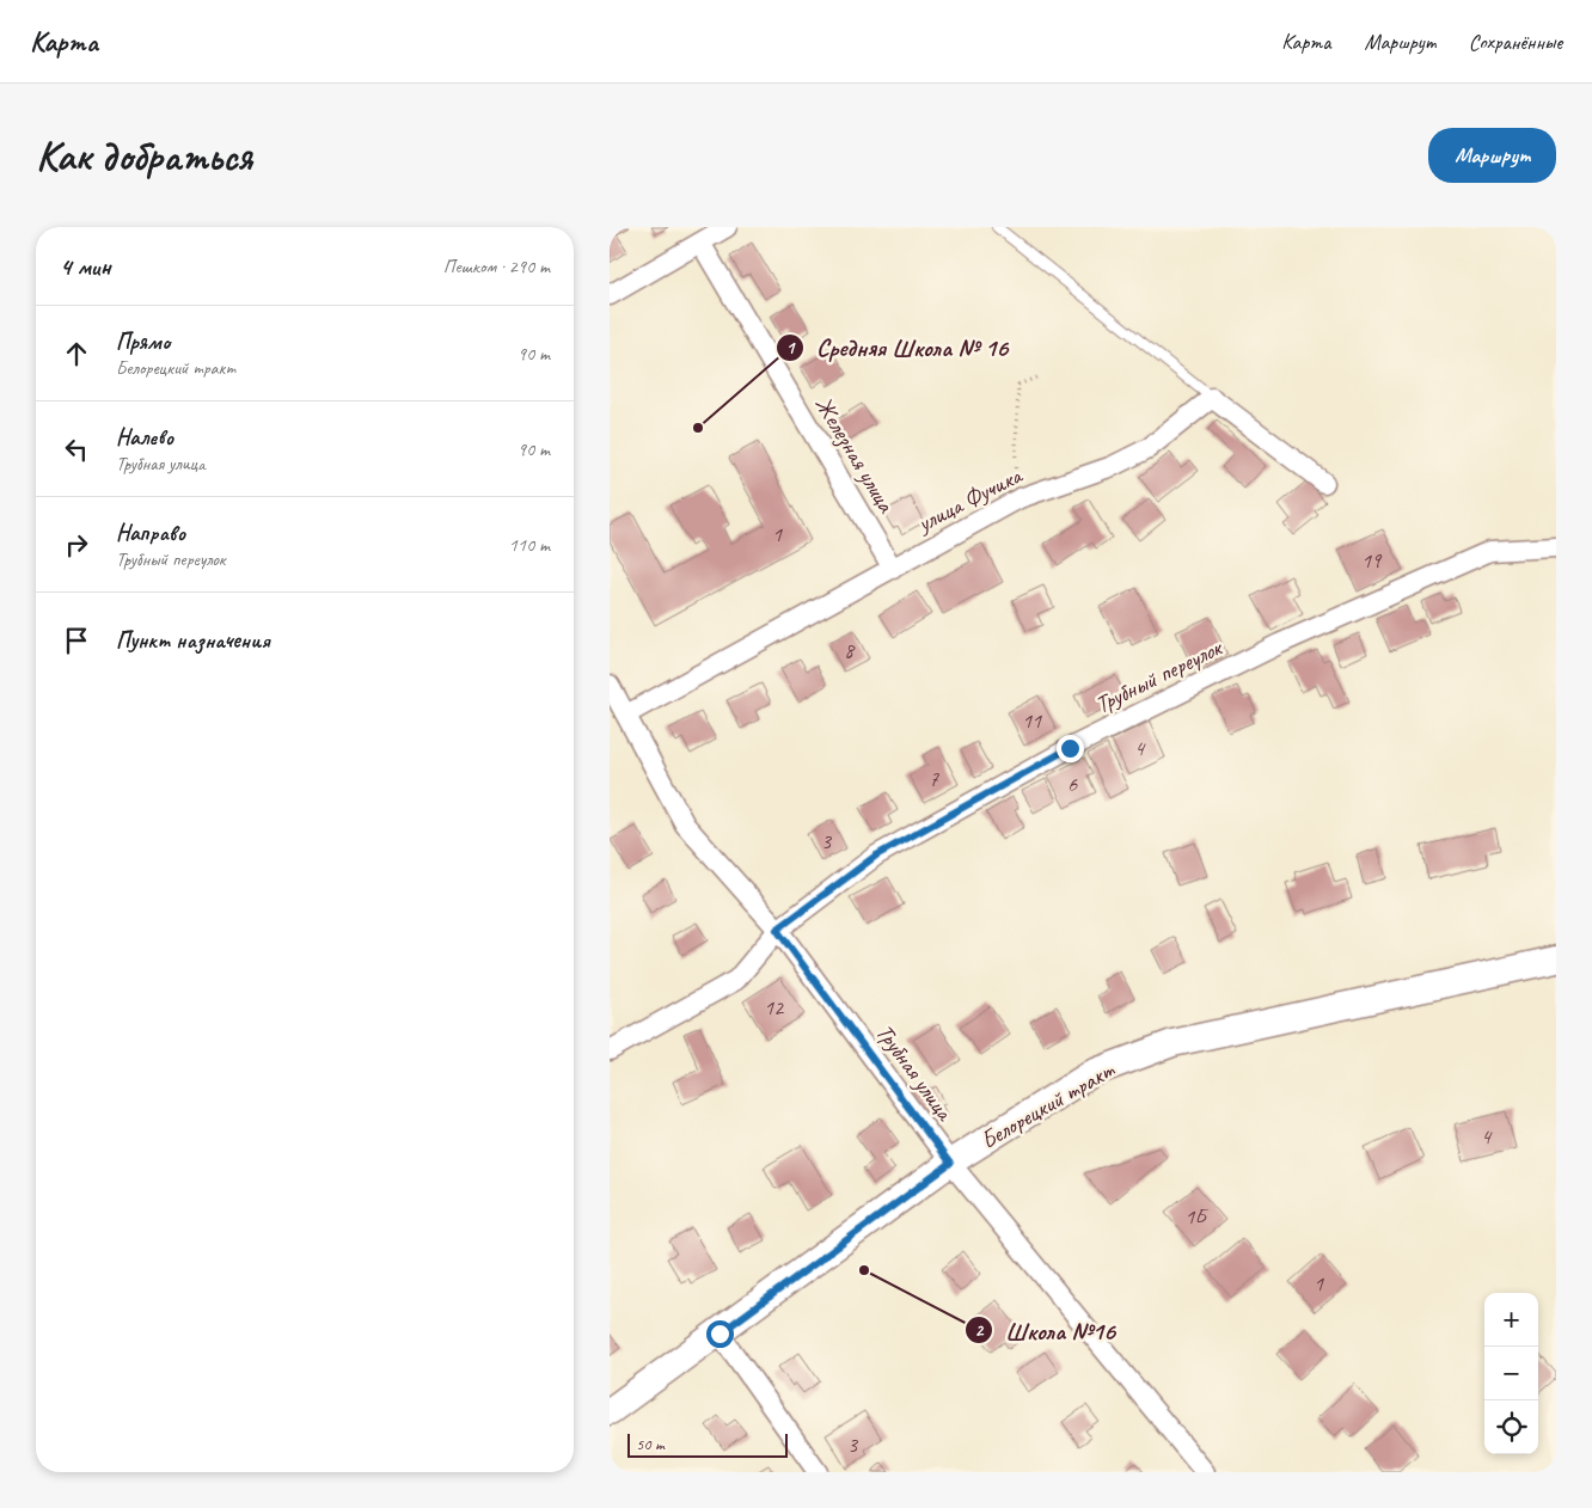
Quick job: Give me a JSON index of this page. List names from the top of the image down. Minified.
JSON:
{"streets":{"street":["Железная улица","улица Фучика","Трубный переулок","Трубная улица","Белорецкий тракт"]},"crossings":[["Железная улица","улица Фучика"],["улица Фучика","Трубная улица"],["Трубный переулок","Трубная улица"],["Трубная улица","Белорецкий тракт"]],"places":["Средняя Школа № 16","Школа №16"],"house_numbers":["1","19","8","11","4","7","6","3","12","4","1Б","1","3"],"scale_bar":"50 m","page":{"header":"Карта","nav":["Карта","Маршрут","Сохранённые"],"buttons":"Маршрут","title":"Как добраться","heading":["4 мин","Пешком · 290 m"],"list":[["Прямо","Белорецкий тракт","90 m"],["Налево","Трубная улица","90 m"],["Направо","Трубный переулок","110 m"],"Пункт назначения"],"map_buttons":["+","−"],"scale":"50 m"}}
